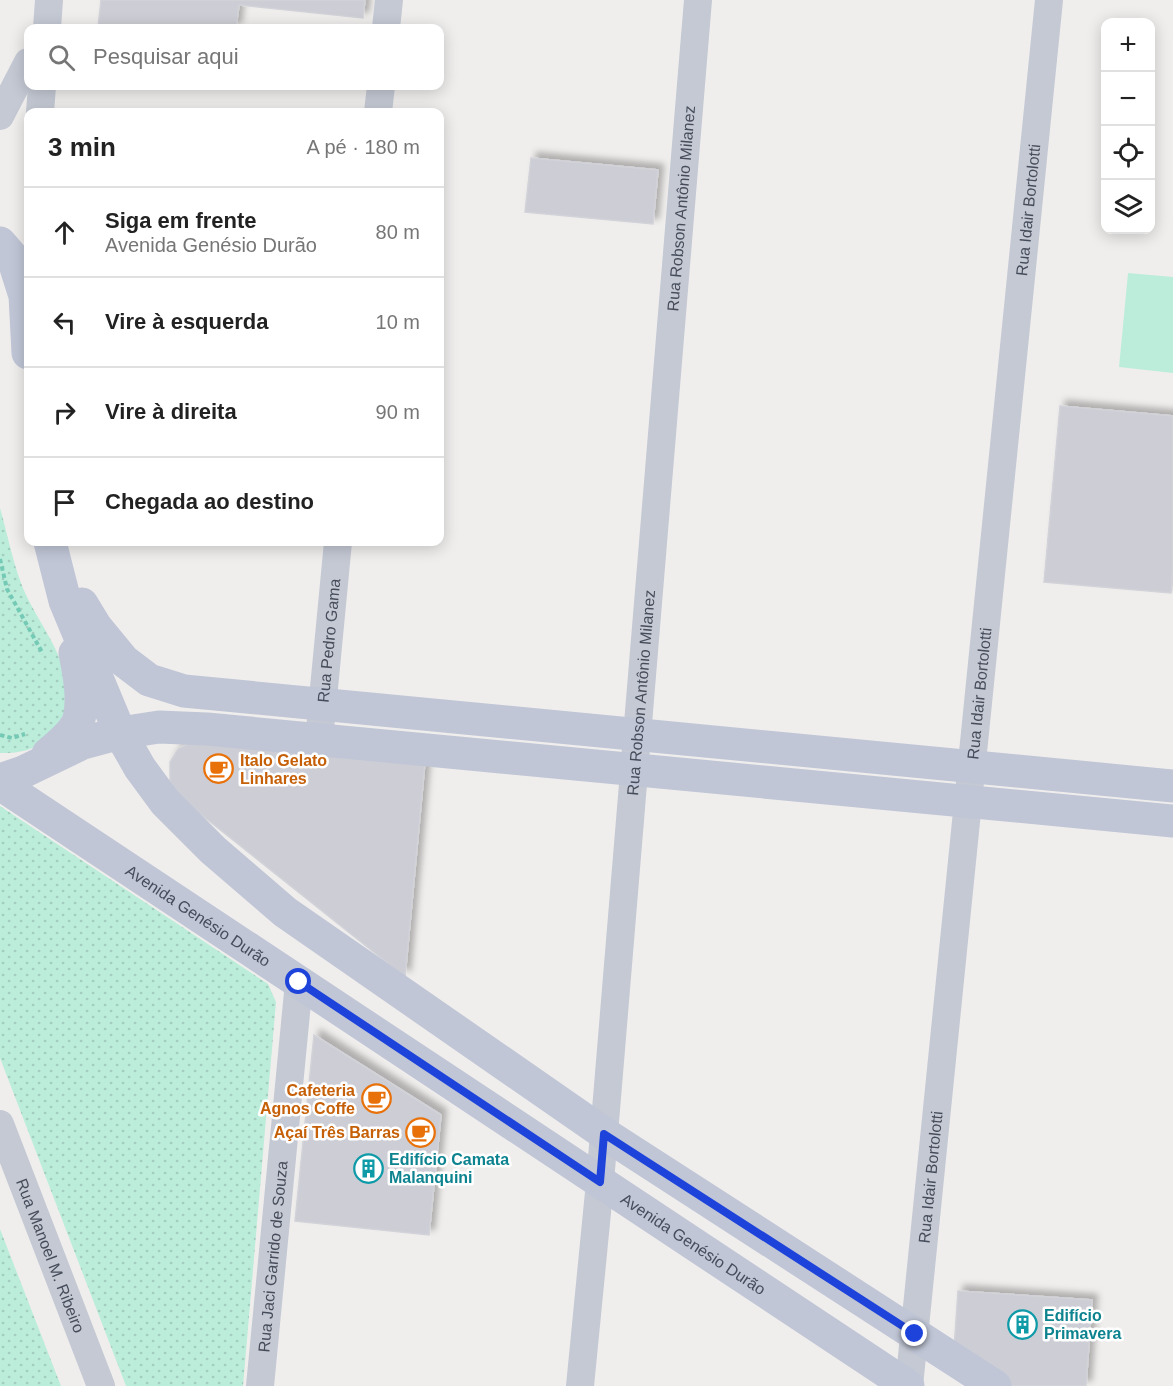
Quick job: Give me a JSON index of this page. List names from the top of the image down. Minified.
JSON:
{"streets":{"main road":["Avenida Genésio Durão"],"street":["Rua Robson Antônio Milanez","Rua Idair Bortolotti","Rua Pedro Gama","Rua Manoel M. Ribeiro","Rua Jaci Garrido de Souza"]},"crossings":[["Rua Robson Antônio Milanez","Avenida Genésio Durão"],["Rua Idair Bortolotti","Avenida Genésio Durão"],["Rua Pedro Gama","Avenida Genésio Durão"],["Avenida Genésio Durão","Rua Jaci Garrido de Souza"]],"places":{"cafe":["Italo Gelato Linhares","Cafeteria Agnos Coffe","Açaí Três Barras"],"building":["Edifício Camata Malanquini","Edifício Primavera"]},"page":{"map_buttons":["+","−"],"search":"Pesquisar aqui","heading":["3 min","A pé · 180 m"],"list":[["Siga em frente","Avenida Genésio Durão","80 m"],["Vire à esquerda","10 m"],["Vire à direita","90 m"],"Chegada ao destino"]}}
